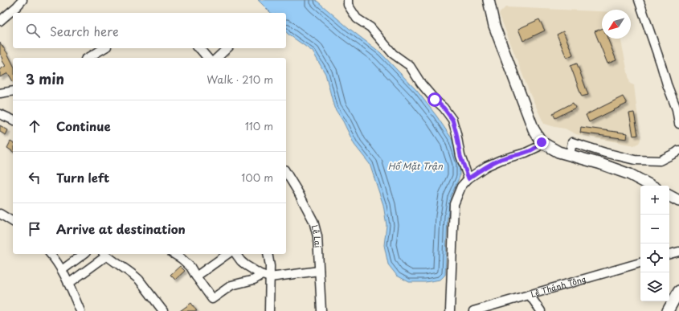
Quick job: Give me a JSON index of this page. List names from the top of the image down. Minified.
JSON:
{"streets":{"street":["Lê Lai","Lê Thánh Tông"]},"water":["Hồ Mặt Trận"],"north":"bottom left","page":{"search":"Search here","heading":["3 min","Walk · 210 m"],"list":[["Continue","110 m"],["Turn left","100 m"],"Arrive at destination"],"map_buttons":["+","−"]}}
